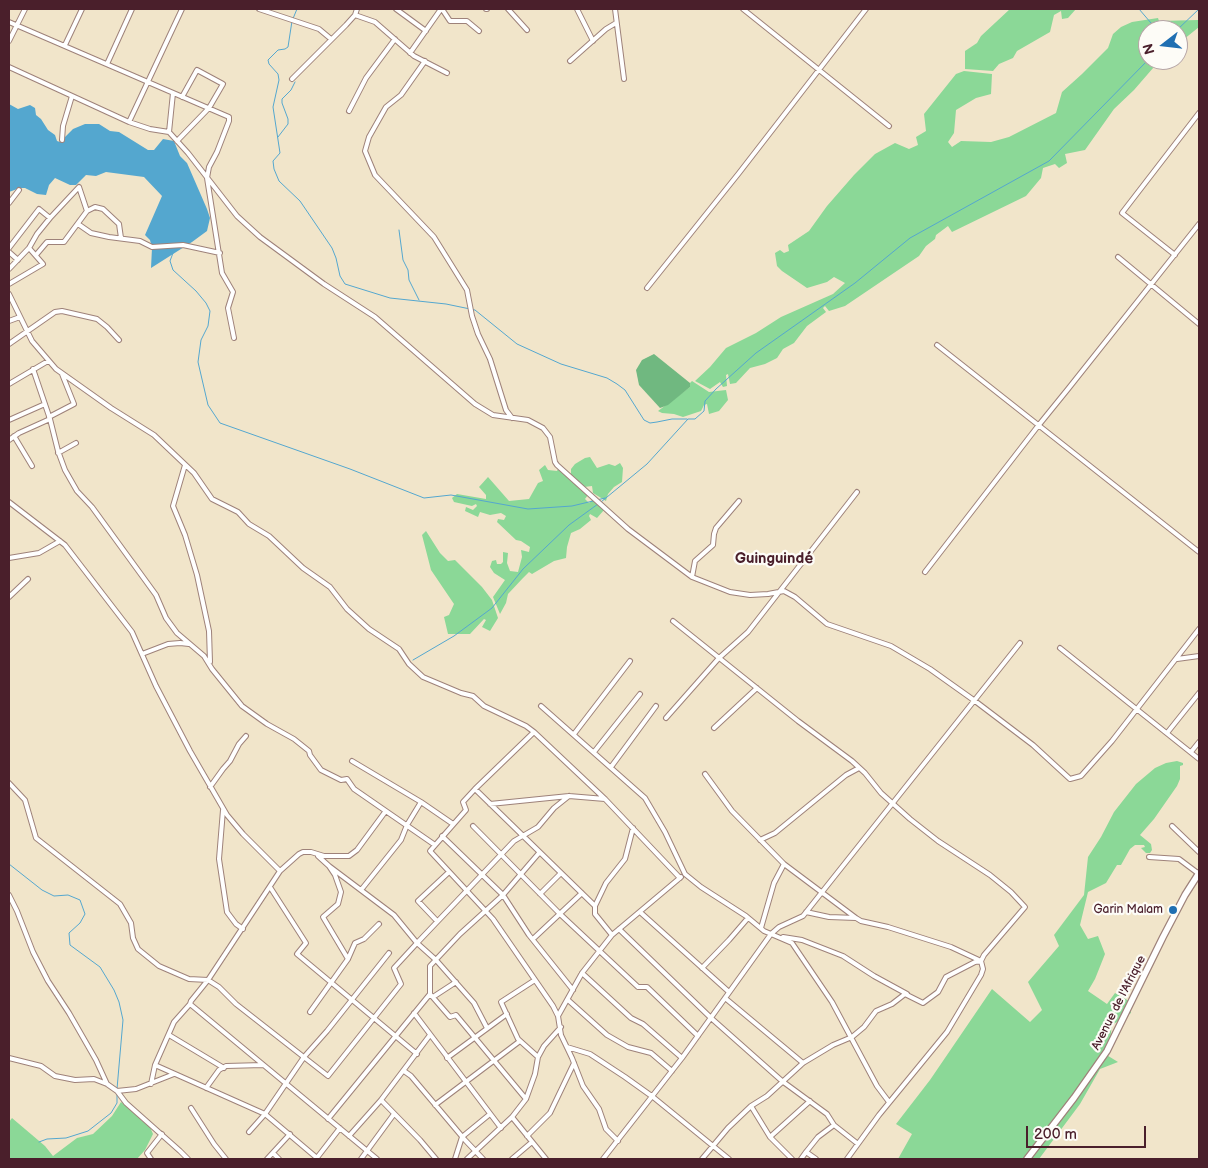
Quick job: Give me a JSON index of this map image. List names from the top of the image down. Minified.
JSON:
{"streets":{"main road":["Avenue de l'Afrique"]},"districts":["Guinguindé"],"places":["Garin Malam"],"scale_bar":"200 m","north":"left"}
